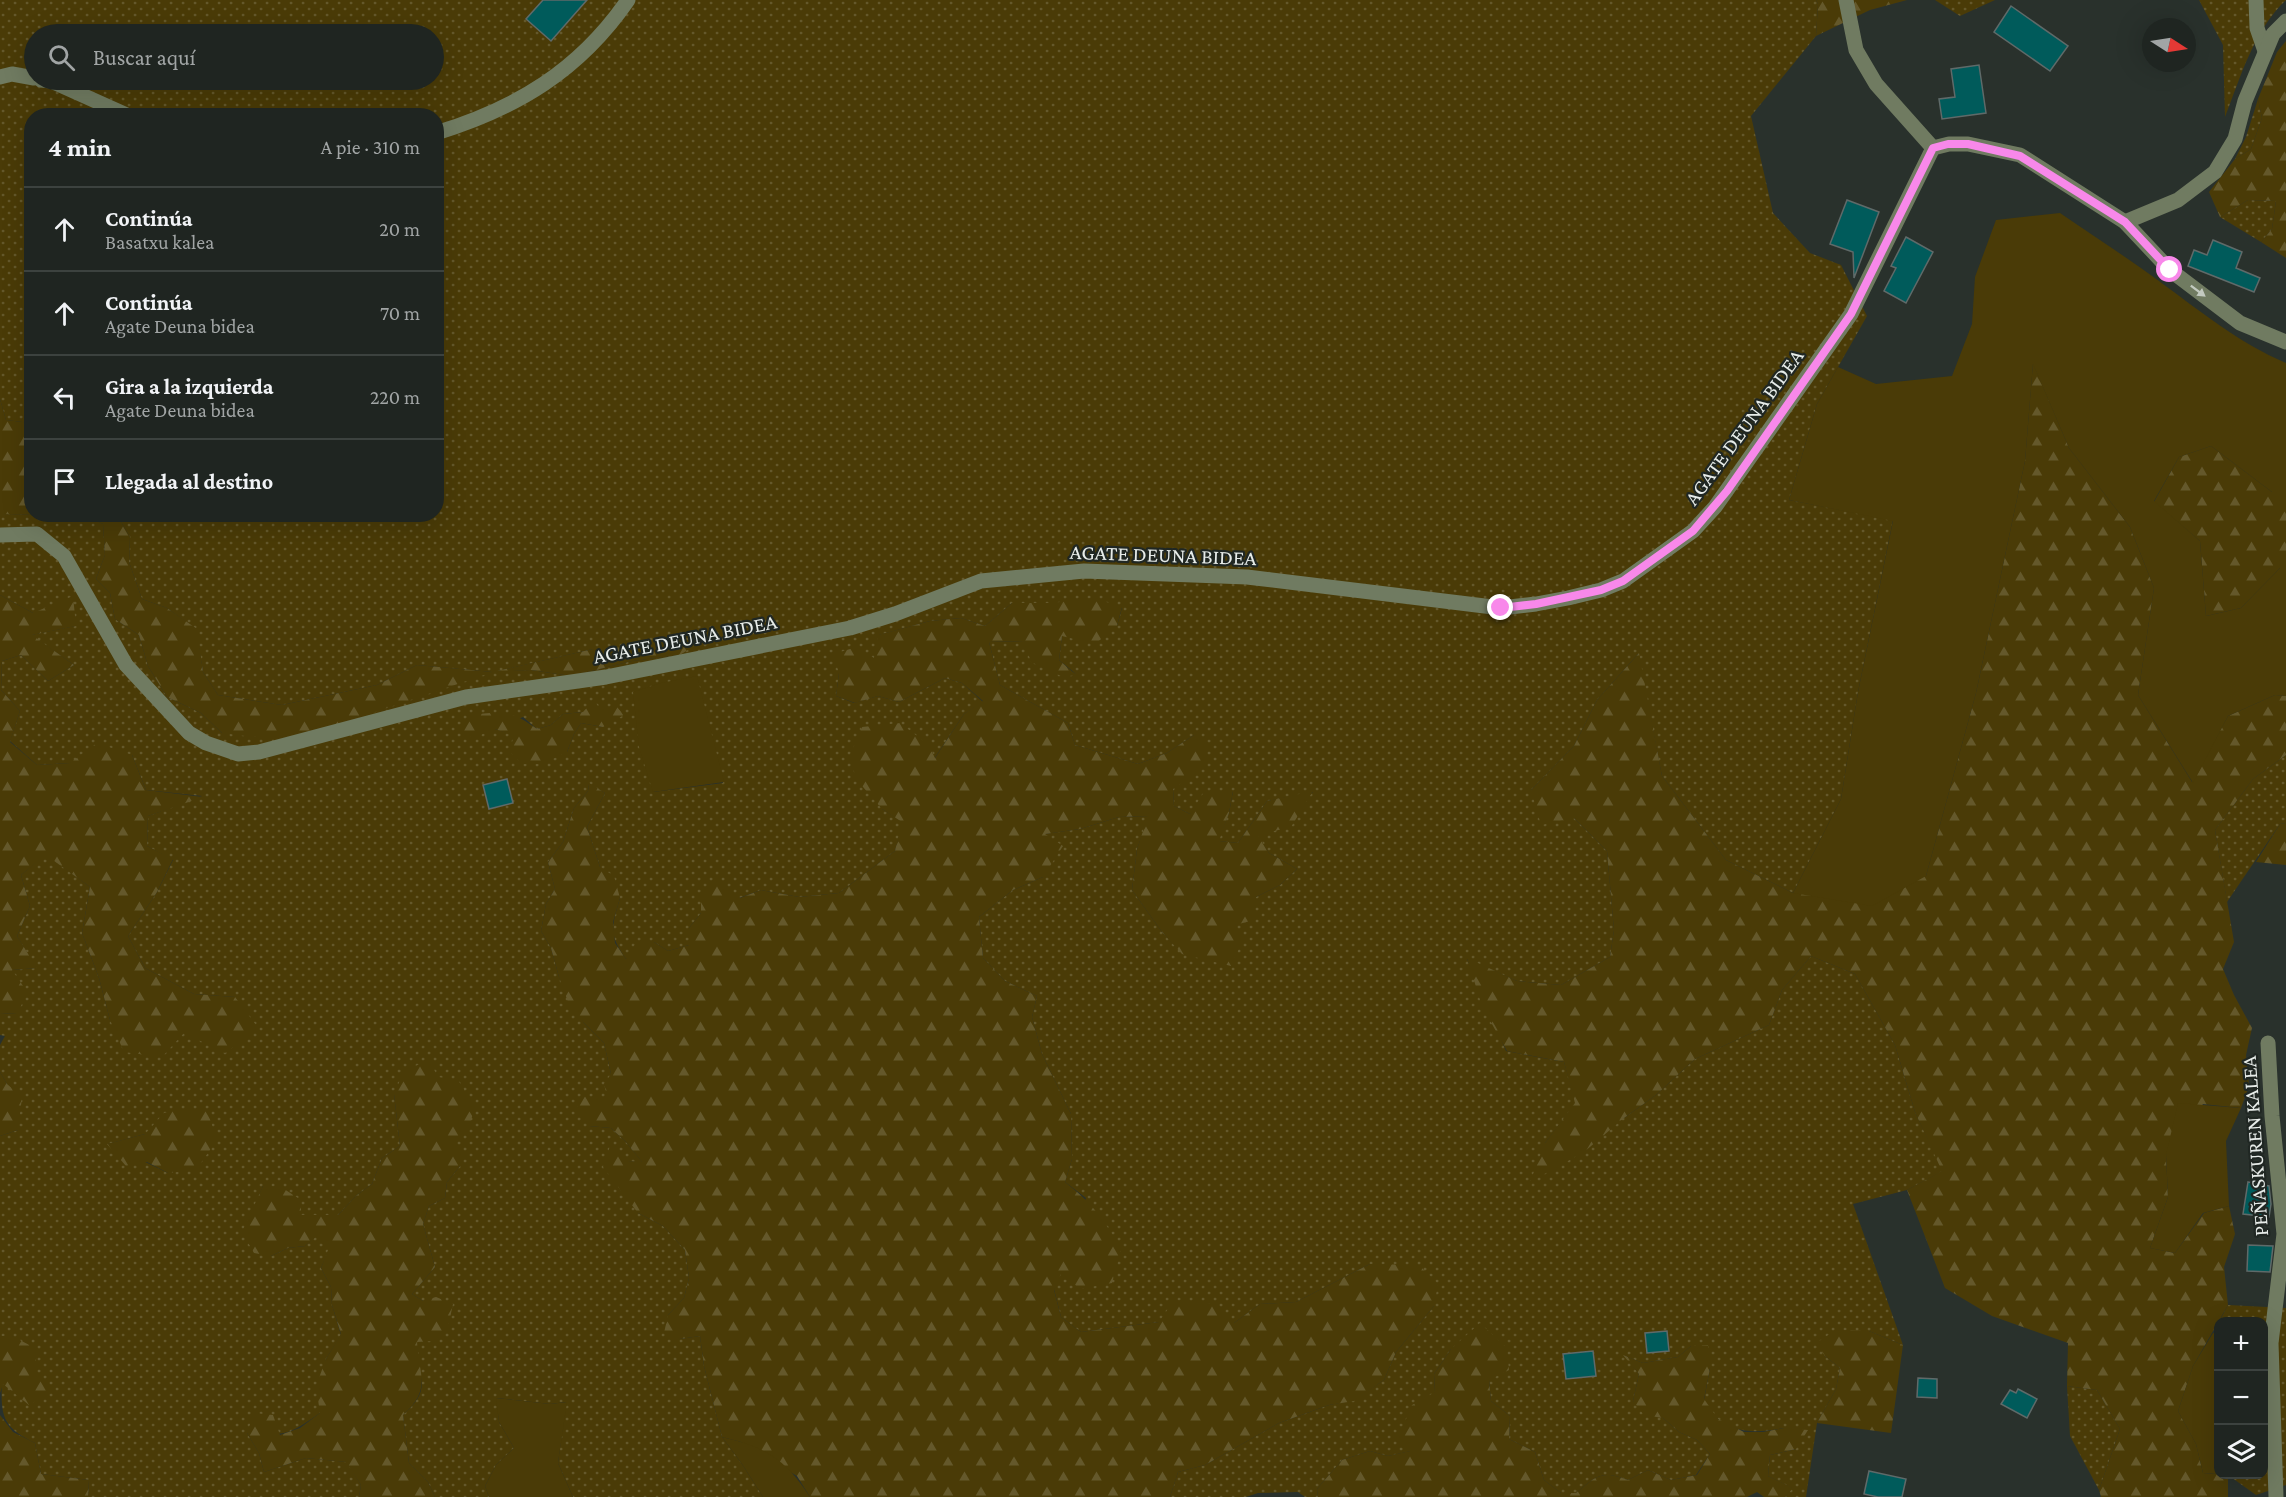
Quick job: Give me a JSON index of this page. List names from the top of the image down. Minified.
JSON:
{"streets":{"street":["AGATE DEUNA BIDEA","PEÑASKUREN KALEA"]},"north":"right","page":{"search":"Buscar aquí","heading":["4 min","A pie · 310 m"],"list":[["Continúa","Basatxu kalea","20 m"],["Continúa","Agate Deuna bidea","70 m"],["Gira a la izquierda","Agate Deuna bidea","220 m"],"Llegada al destino"],"map_buttons":["+","−"]}}
